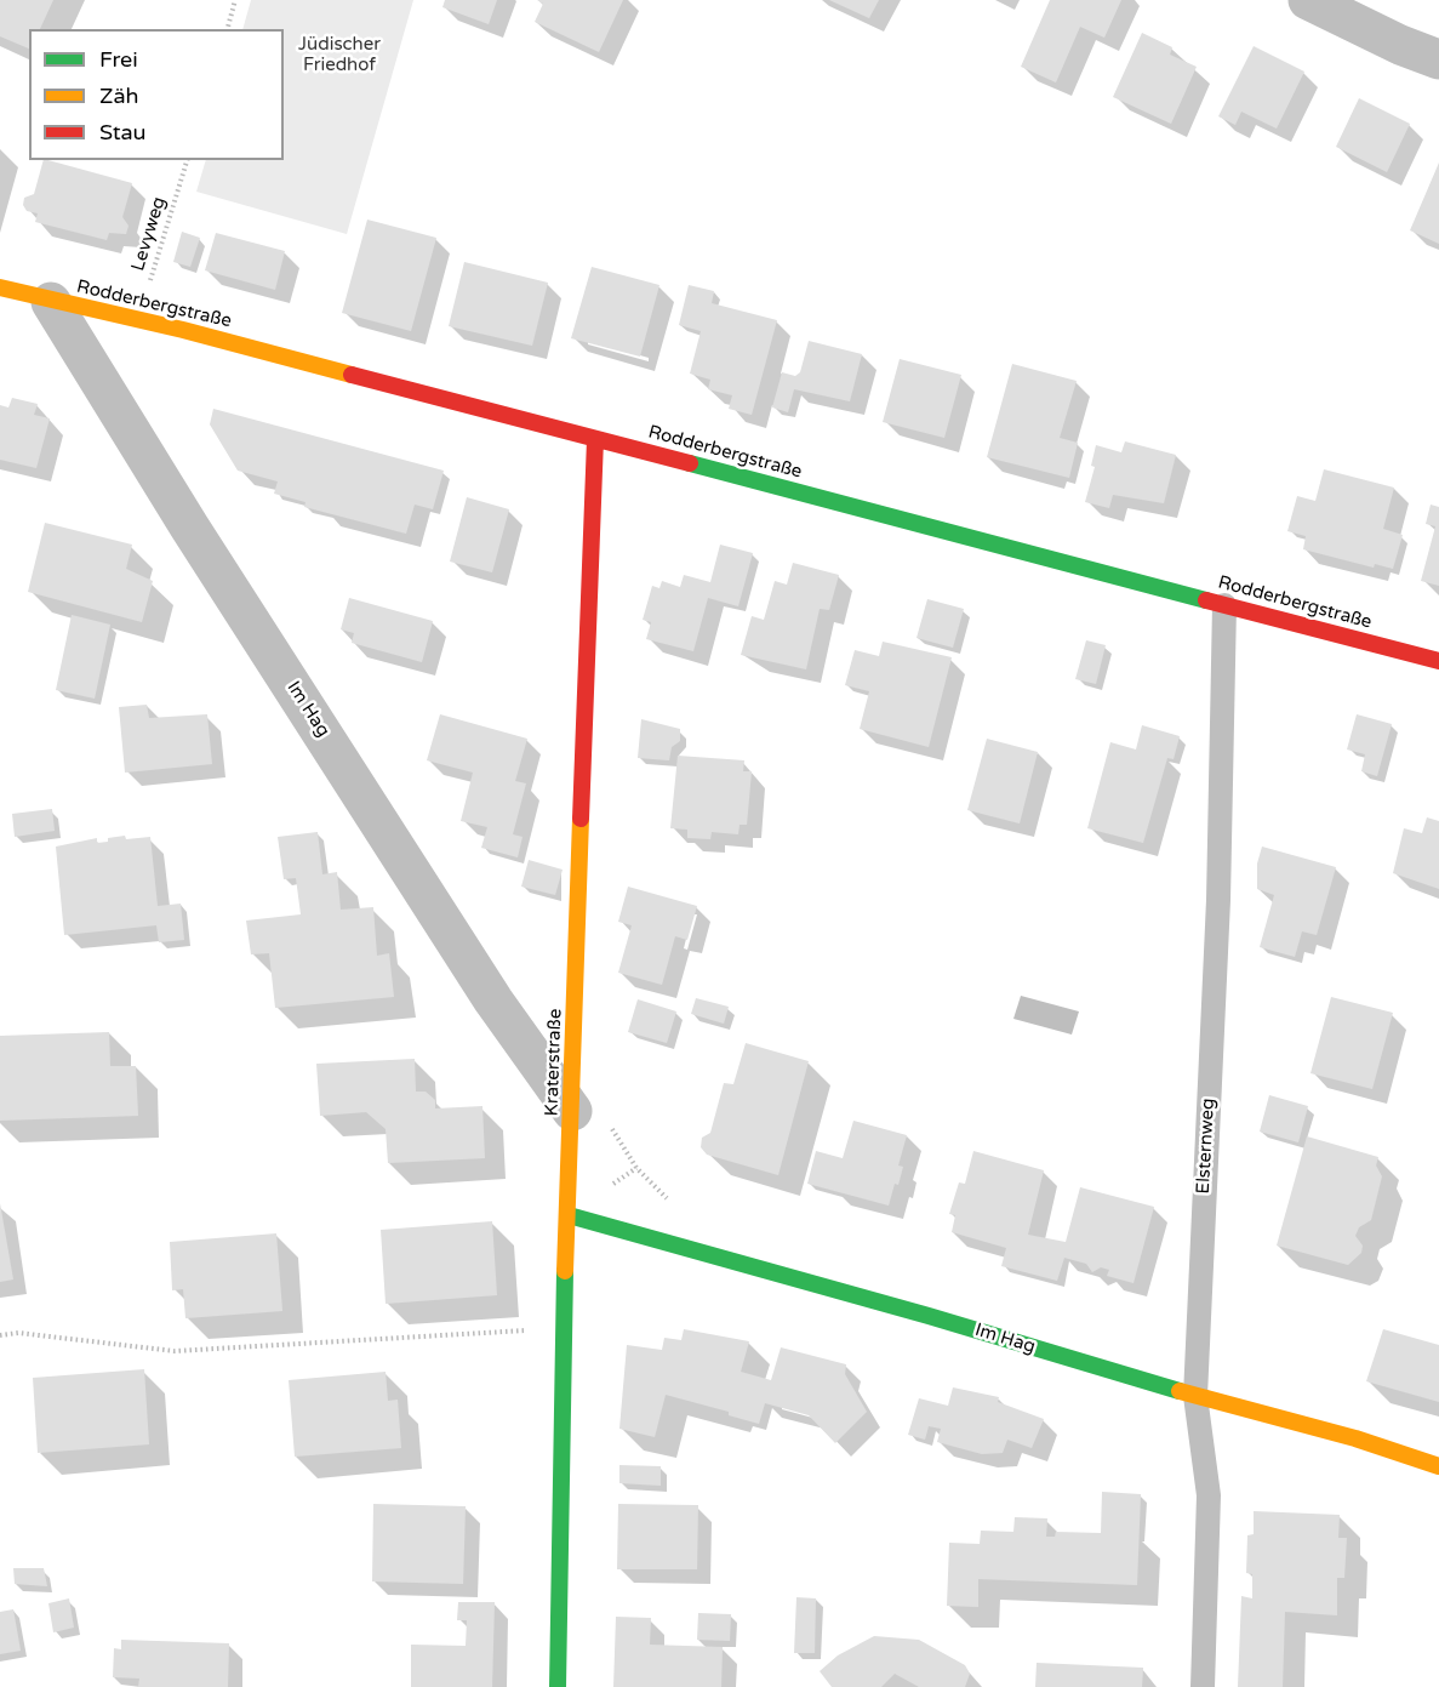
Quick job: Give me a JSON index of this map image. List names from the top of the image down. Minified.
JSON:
{"streets":{"street":["Rodderbergstraße","Im Hag","Kraterstraße"],"lane":["Elsternweg"],"path":["Levyweg"]},"crossings":[["Levyweg","Rodderbergstraße"],["Rodderbergstraße","Im Hag"],["Rodderbergstraße","Kraterstraße"],["Rodderbergstraße","Elsternweg"],["Im Hag","Kraterstraße"],["Im Hag","Elsternweg"]],"parks":["Jüdischer Friedhof"],"legend":["Frei","Zäh","Stau"]}
